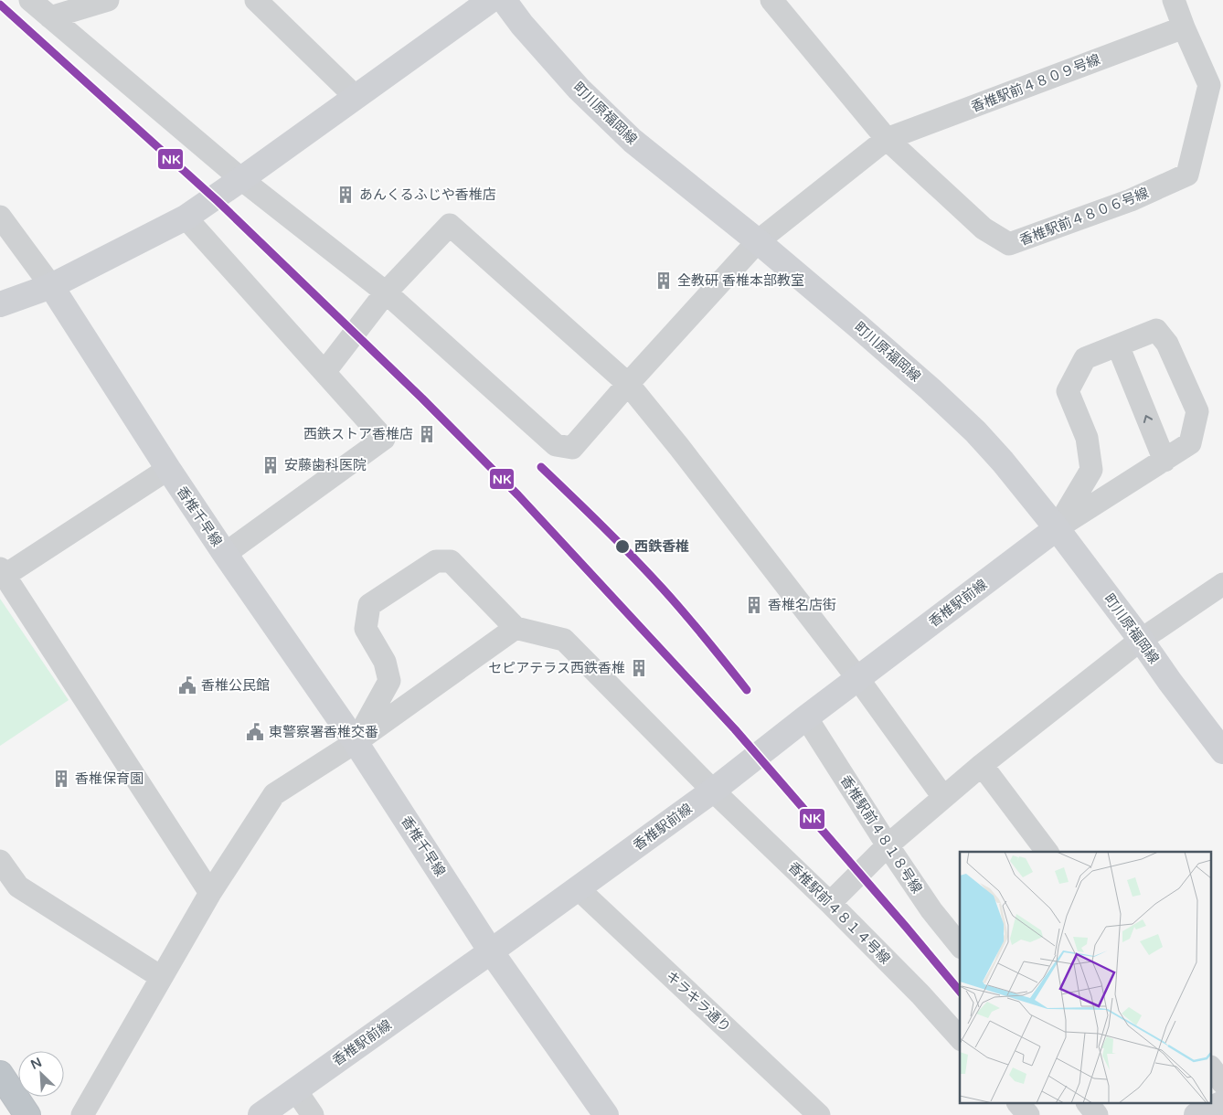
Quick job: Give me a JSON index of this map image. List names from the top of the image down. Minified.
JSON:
{"streets":{"main road":["町川原福岡線","香椎千早線","香椎駅前線"],"street":["香椎駅前４８０９号線","香椎駅前４８０６号線","香椎駅前４８１８号線","香椎駅前４８１４号線","キラキラ通り"]},"crossings":[["香椎駅前４８０９号線","香椎駅前４８０６号線"],["町川原福岡線","香椎駅前線"],["香椎千早線","香椎駅前線"],["香椎駅前線","香椎駅前４８１８号線"],["香椎駅前線","香椎駅前４８１４号線"],["香椎駅前線","キラキラ通り"]],"places":{"building":["あんくるふじや香椎店","全教研 香椎本部教室","西鉄ストア香椎店","安藤歯科医院","香椎名店街","セピアテラス西鉄香椎","香椎保育園"],"other":["西鉄香椎"],"public building":["香椎公民館","東警察署香椎交番"]},"lines":["transit line NK"],"north":"top left"}
